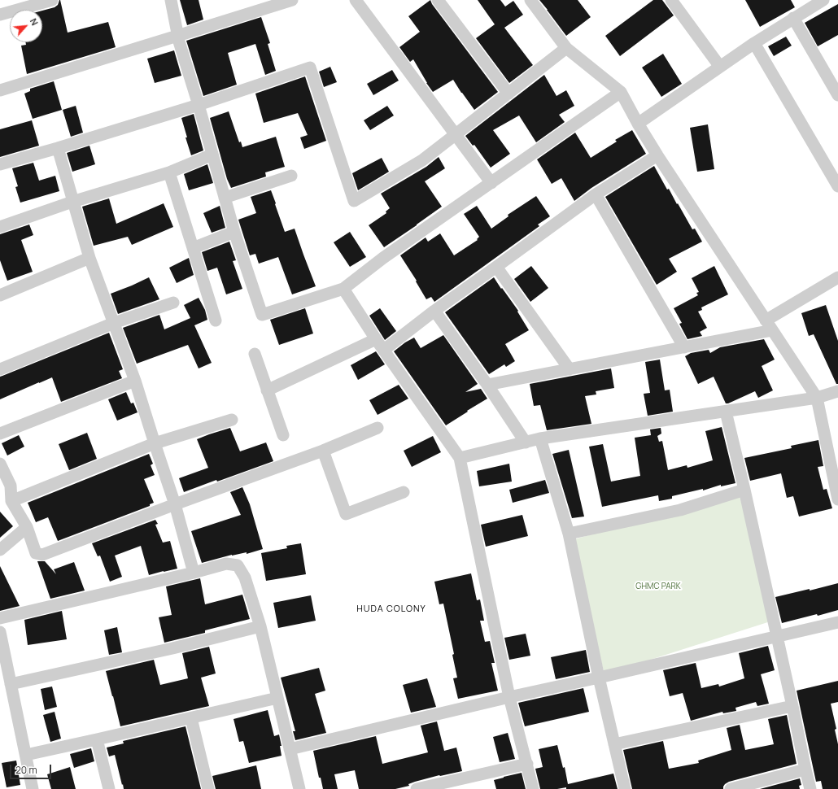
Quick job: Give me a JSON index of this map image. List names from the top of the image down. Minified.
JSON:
{"districts":["HUDA COLONY"],"parks":["GHMC PARK"],"scale_bar":"20 m","north":"top right"}
